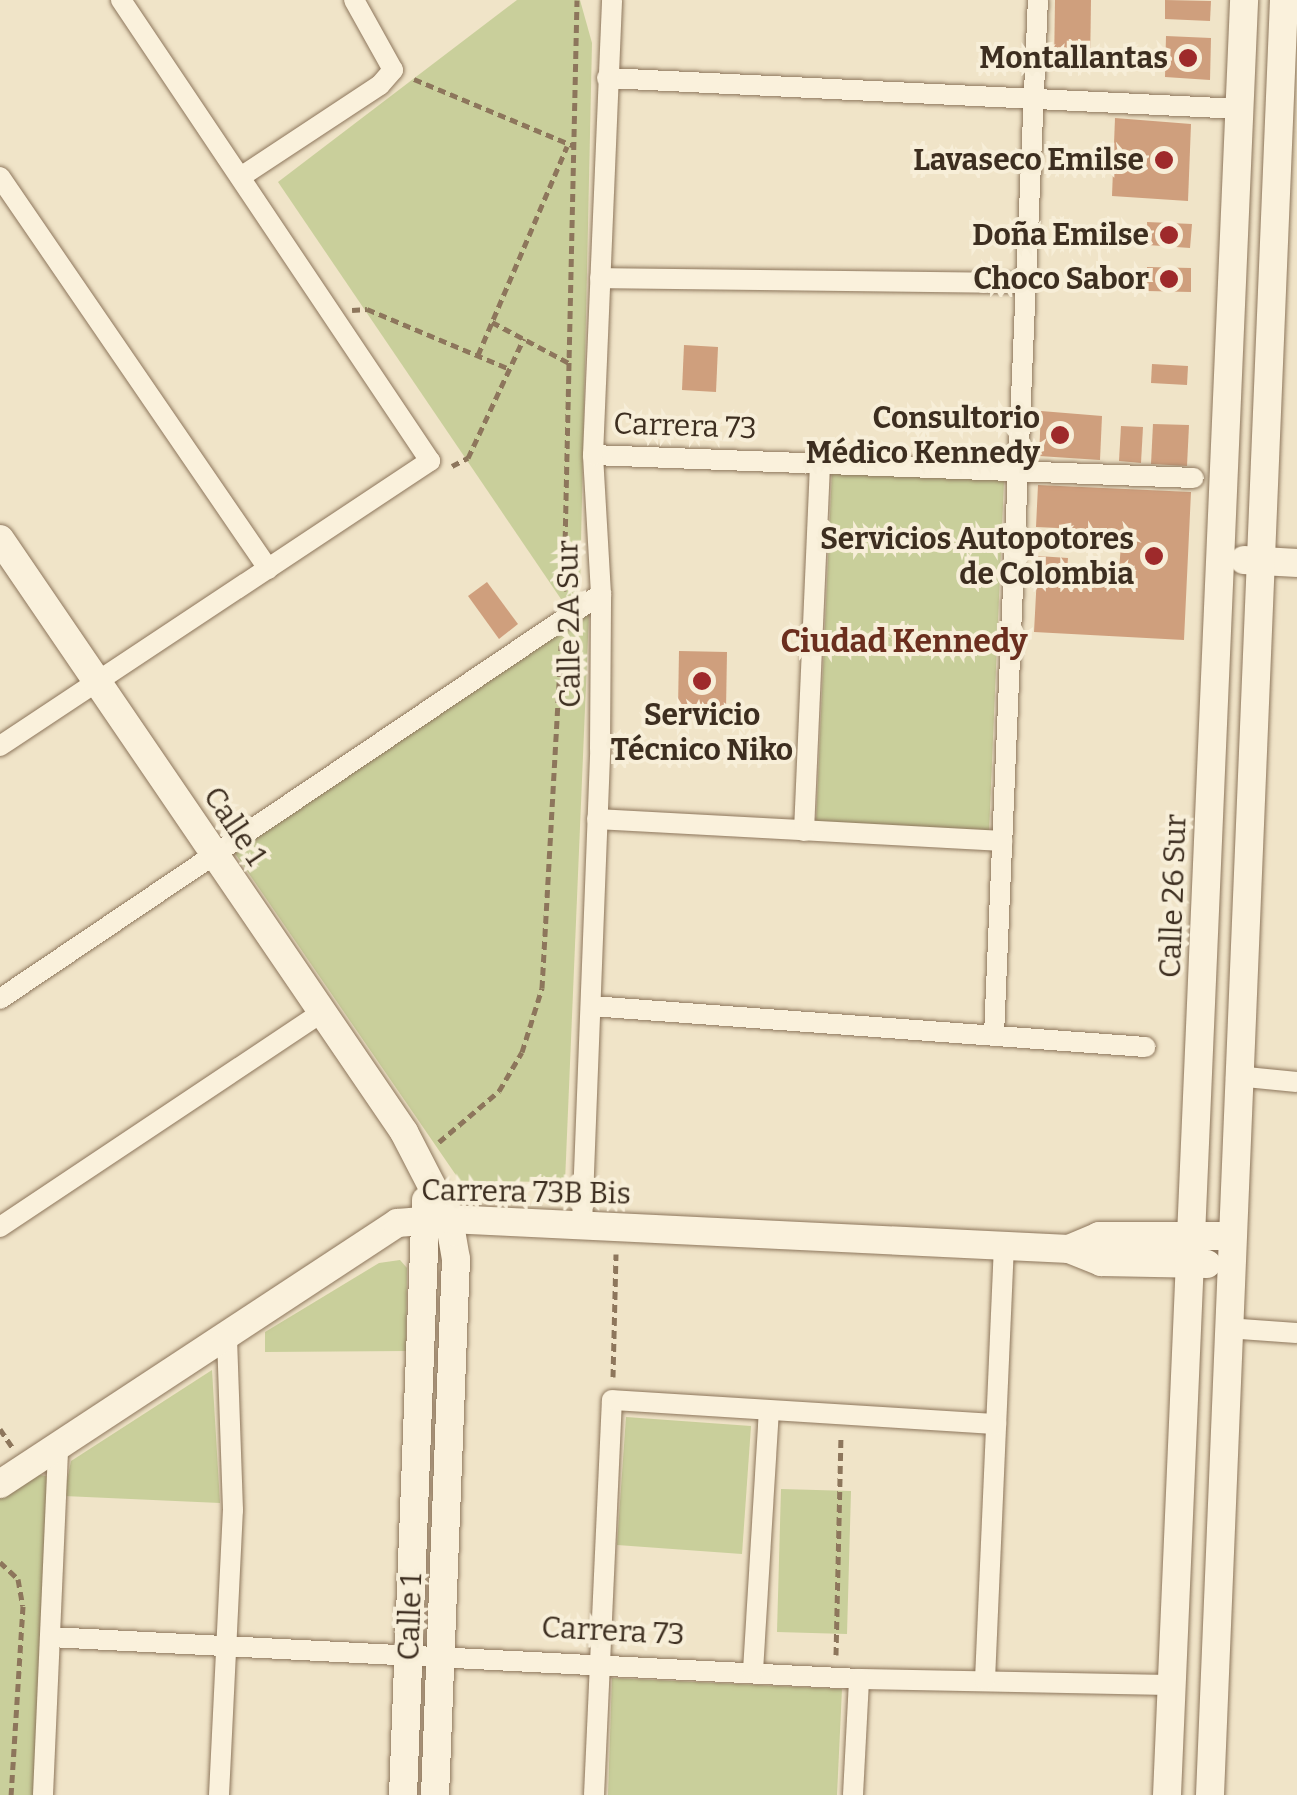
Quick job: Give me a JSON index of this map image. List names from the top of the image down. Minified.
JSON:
{"streets":{"main road":["Calle 1","Calle 26 Sur","Carrera 73B Bis"],"street":["Carrera 73","Calle 2A Sur"]},"crossings":[["Carrera 73","Calle 2A Sur"],["Carrera 73","Calle 1"],["Carrera 73","Calle 26 Sur"],["Calle 2A Sur","Carrera 73B Bis"],["Calle 1","Carrera 73B Bis"],["Calle 26 Sur","Carrera 73B Bis"]],"districts":["Ciudad Kennedy"],"places":["Montallantas","Lavaseco Emilse","Doña Emilse","Choco Sabor","Consultorio Médico Kennedy","Servicios Autopotores de Colombia","Servicio Técnico Niko"]}
